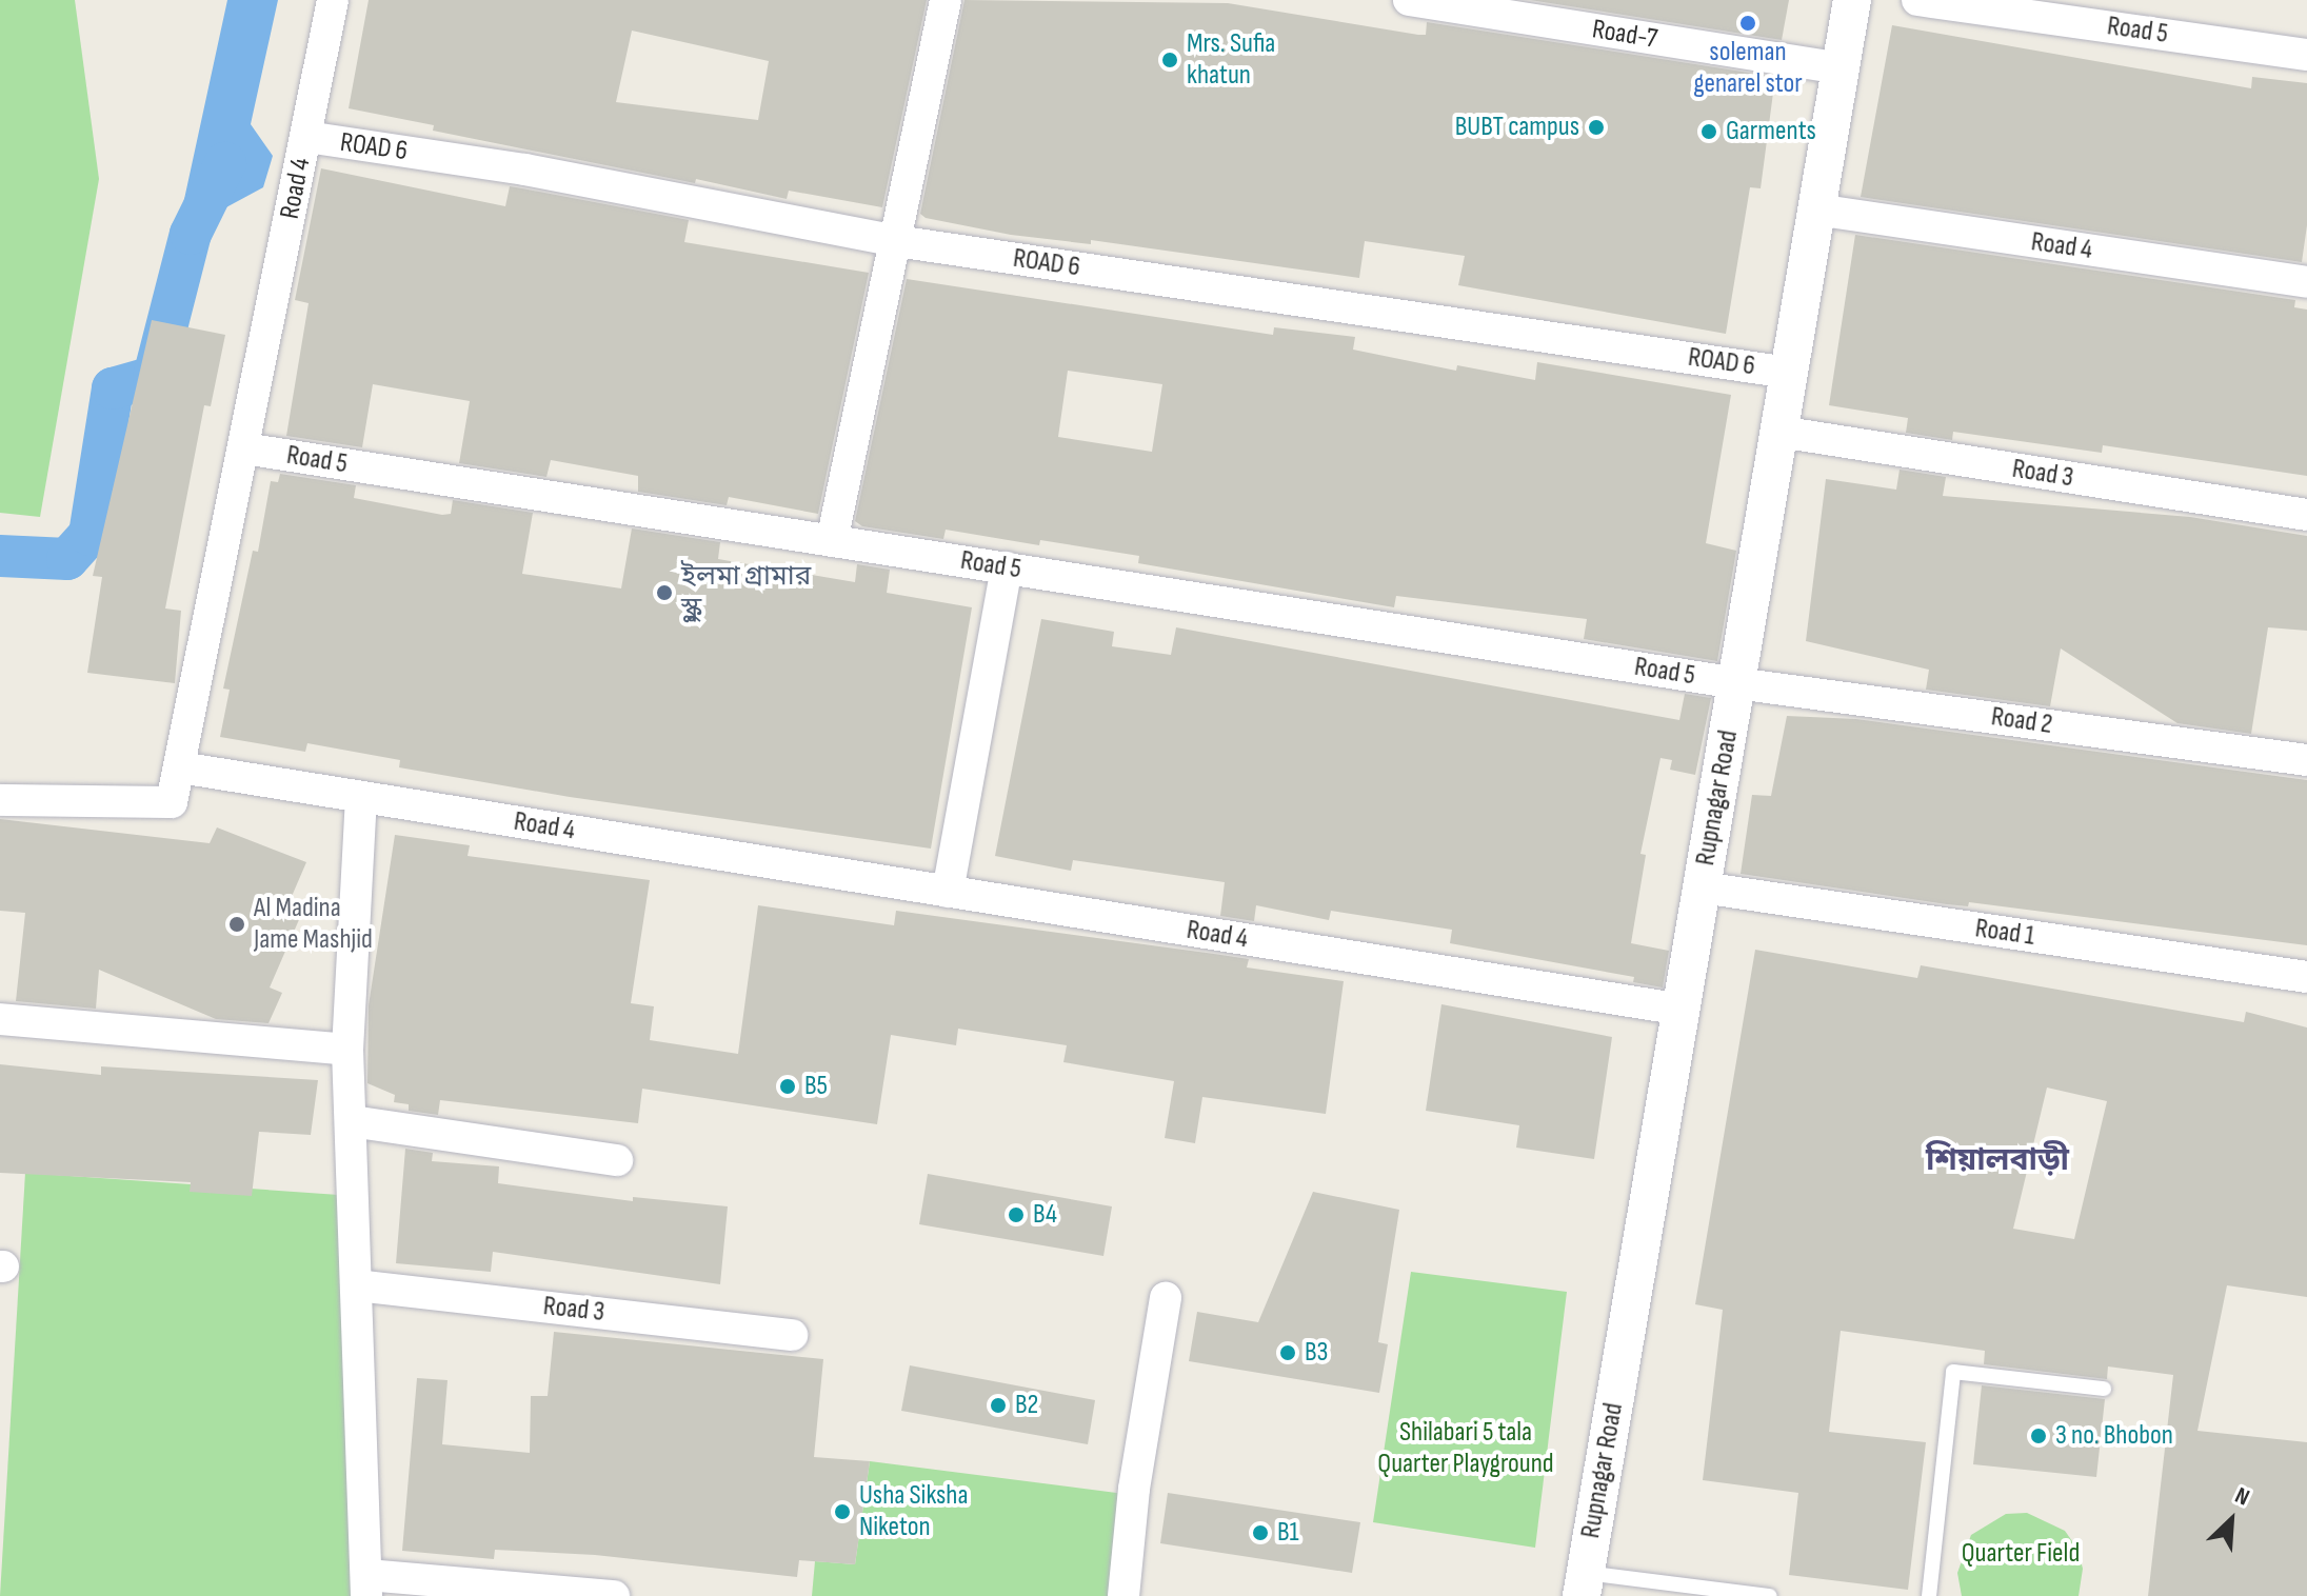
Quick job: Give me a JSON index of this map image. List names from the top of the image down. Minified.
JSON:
{"streets":{"street":["Road 5","Road-7","ROAD 6","Road 4","Road 3","Road 2","Rupnagar Road","Road 1"]},"crossings":[["Road 5","Road 4"],["Road 5","Road 2"],["Road 5","Rupnagar Road"],["Road-7","Rupnagar Road"],["ROAD 6","Road 4"],["ROAD 6","Rupnagar Road"],["Road 4","Rupnagar Road"],["Road 3","Rupnagar Road"],["Road 2","Rupnagar Road"],["Rupnagar Road","Road 1"]],"districts":["শিয়ালবাড়ী"],"parks":["Shilabari 5 tala Quarter Playground","Quarter Field"],"places":["soleman genarel stor","Mrs. Sufia khatun","BUBT campus","Garments","ইলমা গ্রামার স্কুল","Al Madina Jame Mashjid","B5","B4","B3","B2","3 no. Bhobon","Usha Siksha Niketon","B1"],"north":"top right"}
